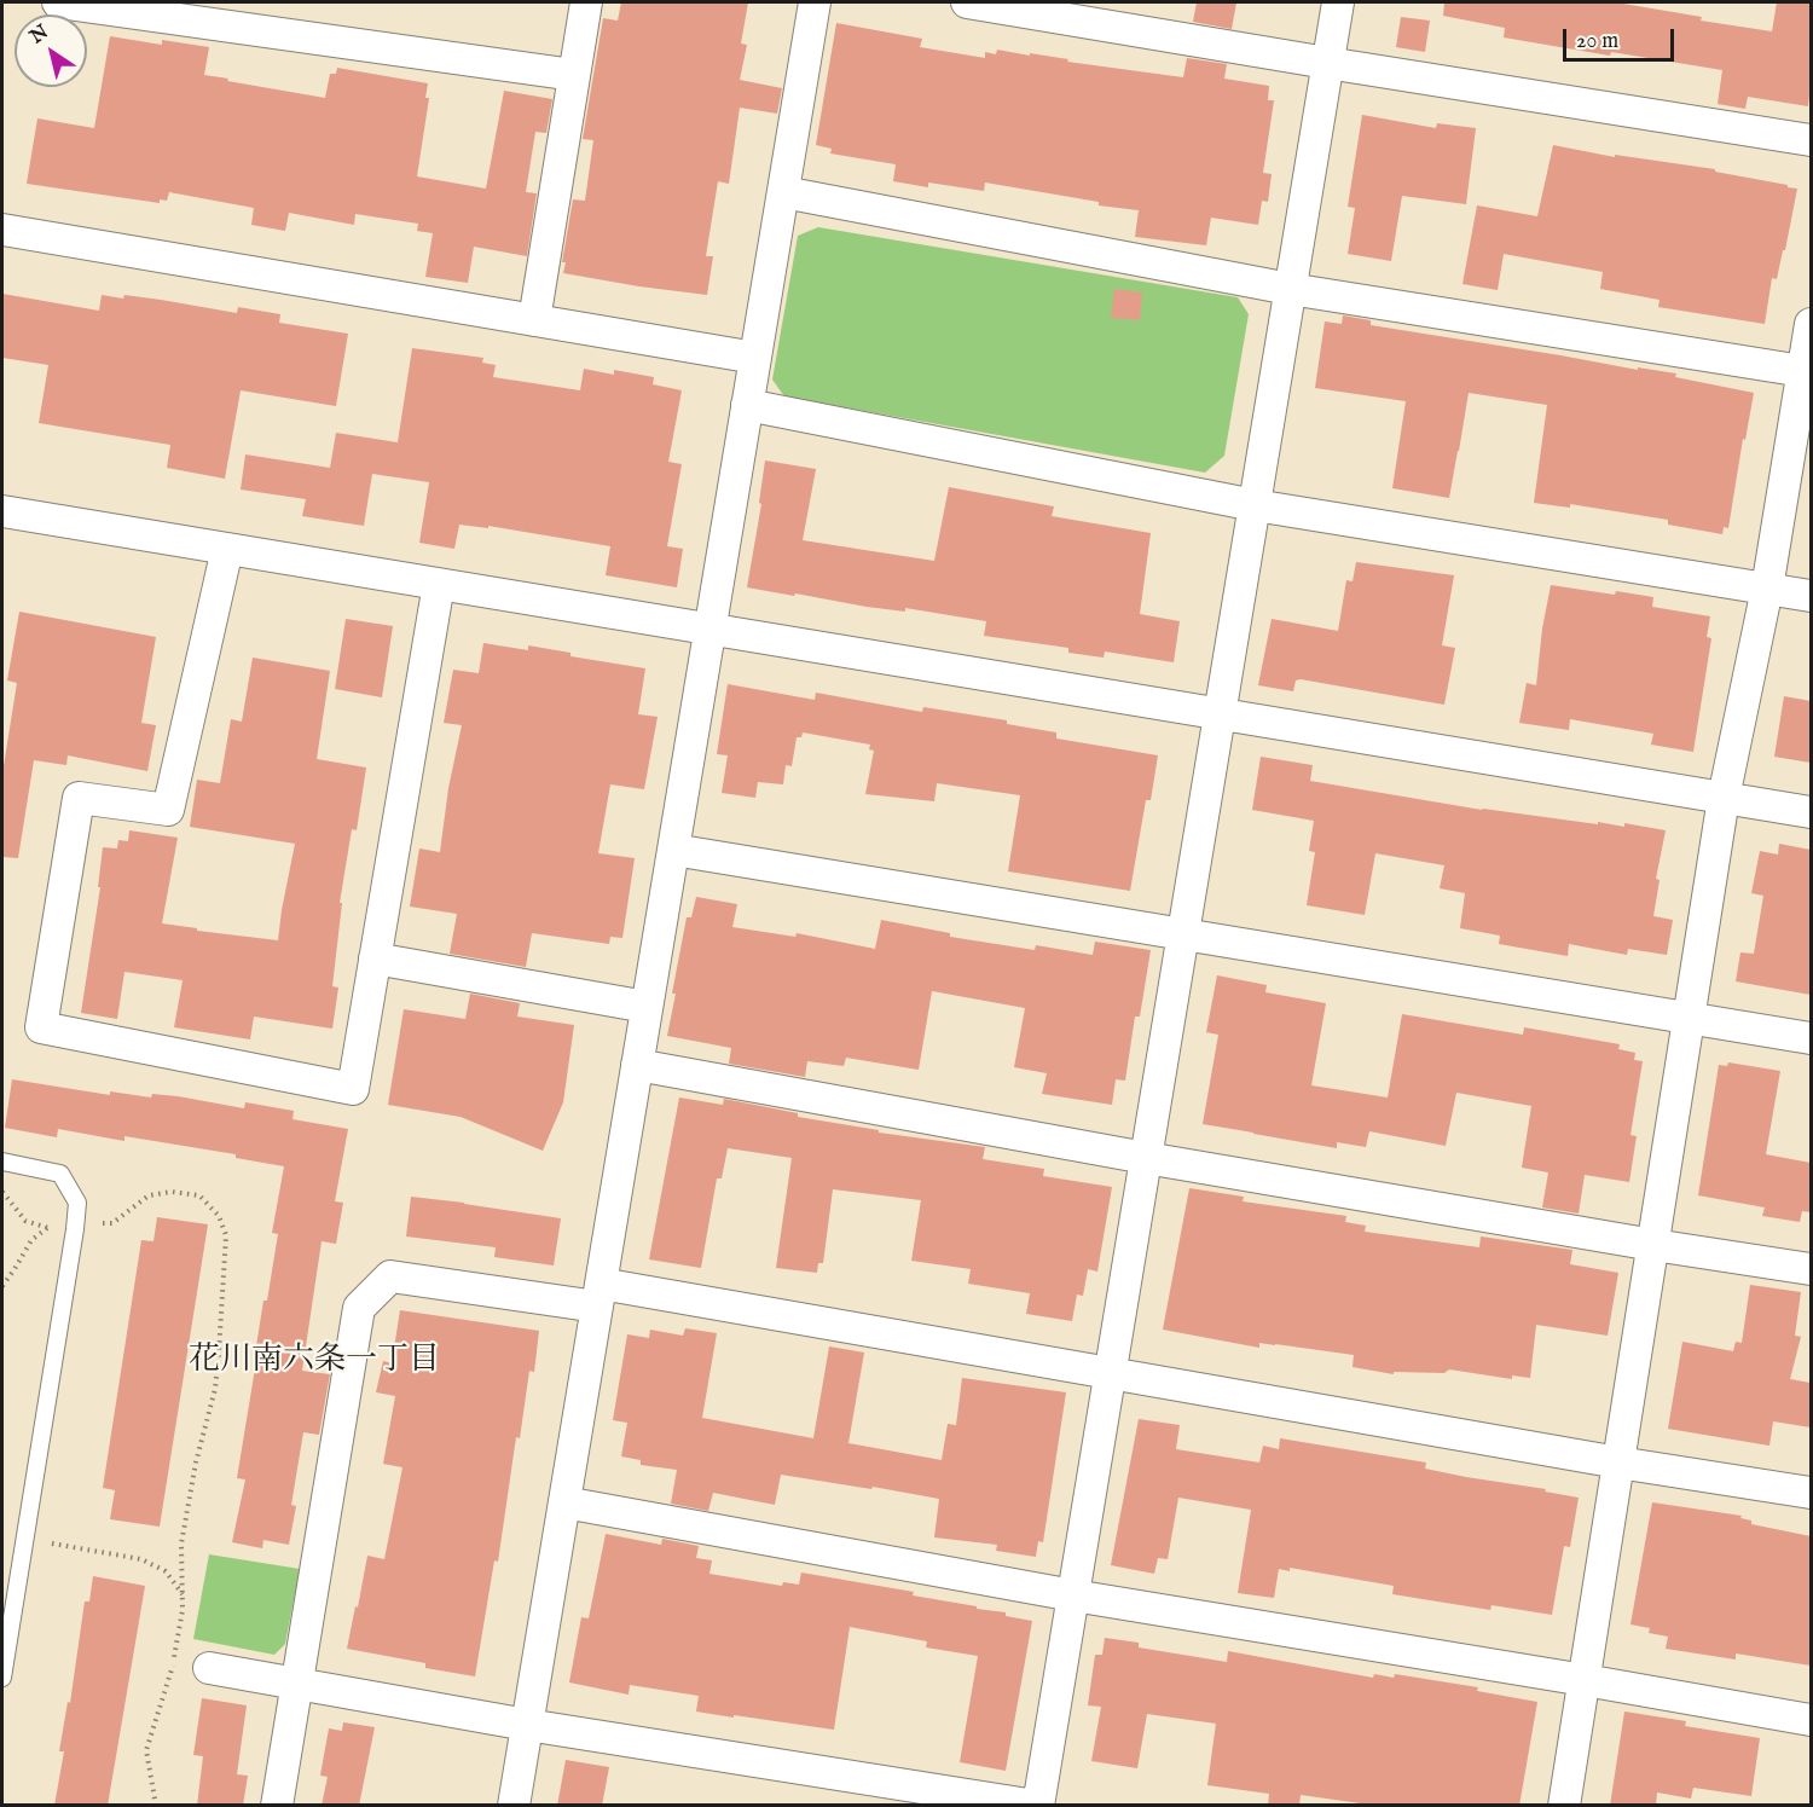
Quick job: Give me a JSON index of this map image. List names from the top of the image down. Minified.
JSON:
{"districts":["花川南六条一丁目"],"scale_bar":"20 m","north":"top left"}
